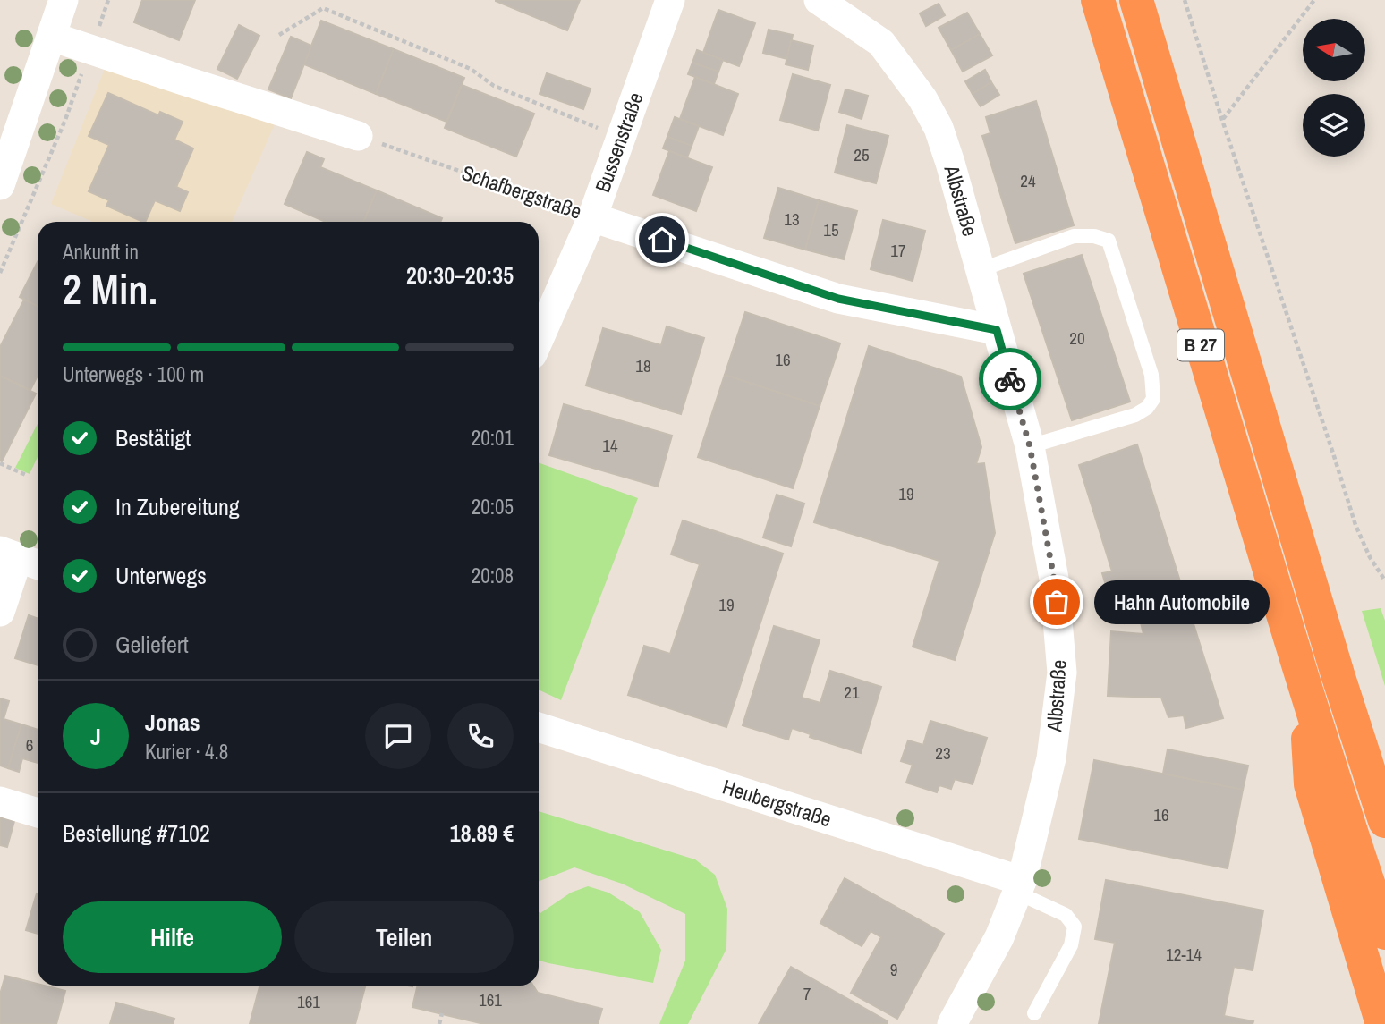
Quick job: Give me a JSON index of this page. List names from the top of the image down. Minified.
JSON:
{"streets":{"highway":["B 27"],"street":["Bussenstraße","Schafbergstraße","Albstraße","Heubergstraße"]},"crossings":[["Bussenstraße","Schafbergstraße"],["Schafbergstraße","Albstraße"],["Albstraße","Heubergstraße"]],"places":["Hahn Automobile"],"house_numbers":["25","24","13","15","17","20","16","18","14","19","19","21","6","23","16","12-14","9","7","161","161"],"north":"left","page":{"heading":["2 Min.","Ankunft in","20:30–20:35"],"panel":["Jonas","Kurier · 4.8","Bestellung #7102","18.89 €"],"bar":"Unterwegs · 100 m","list":[["Bestätigt","20:01"],["In Zubereitung","20:05"],["Unterwegs","20:08"],"Geliefert"],"bubble":"Hahn Automobile","round":"J","buttons":["Hilfe","Teilen"]}}
